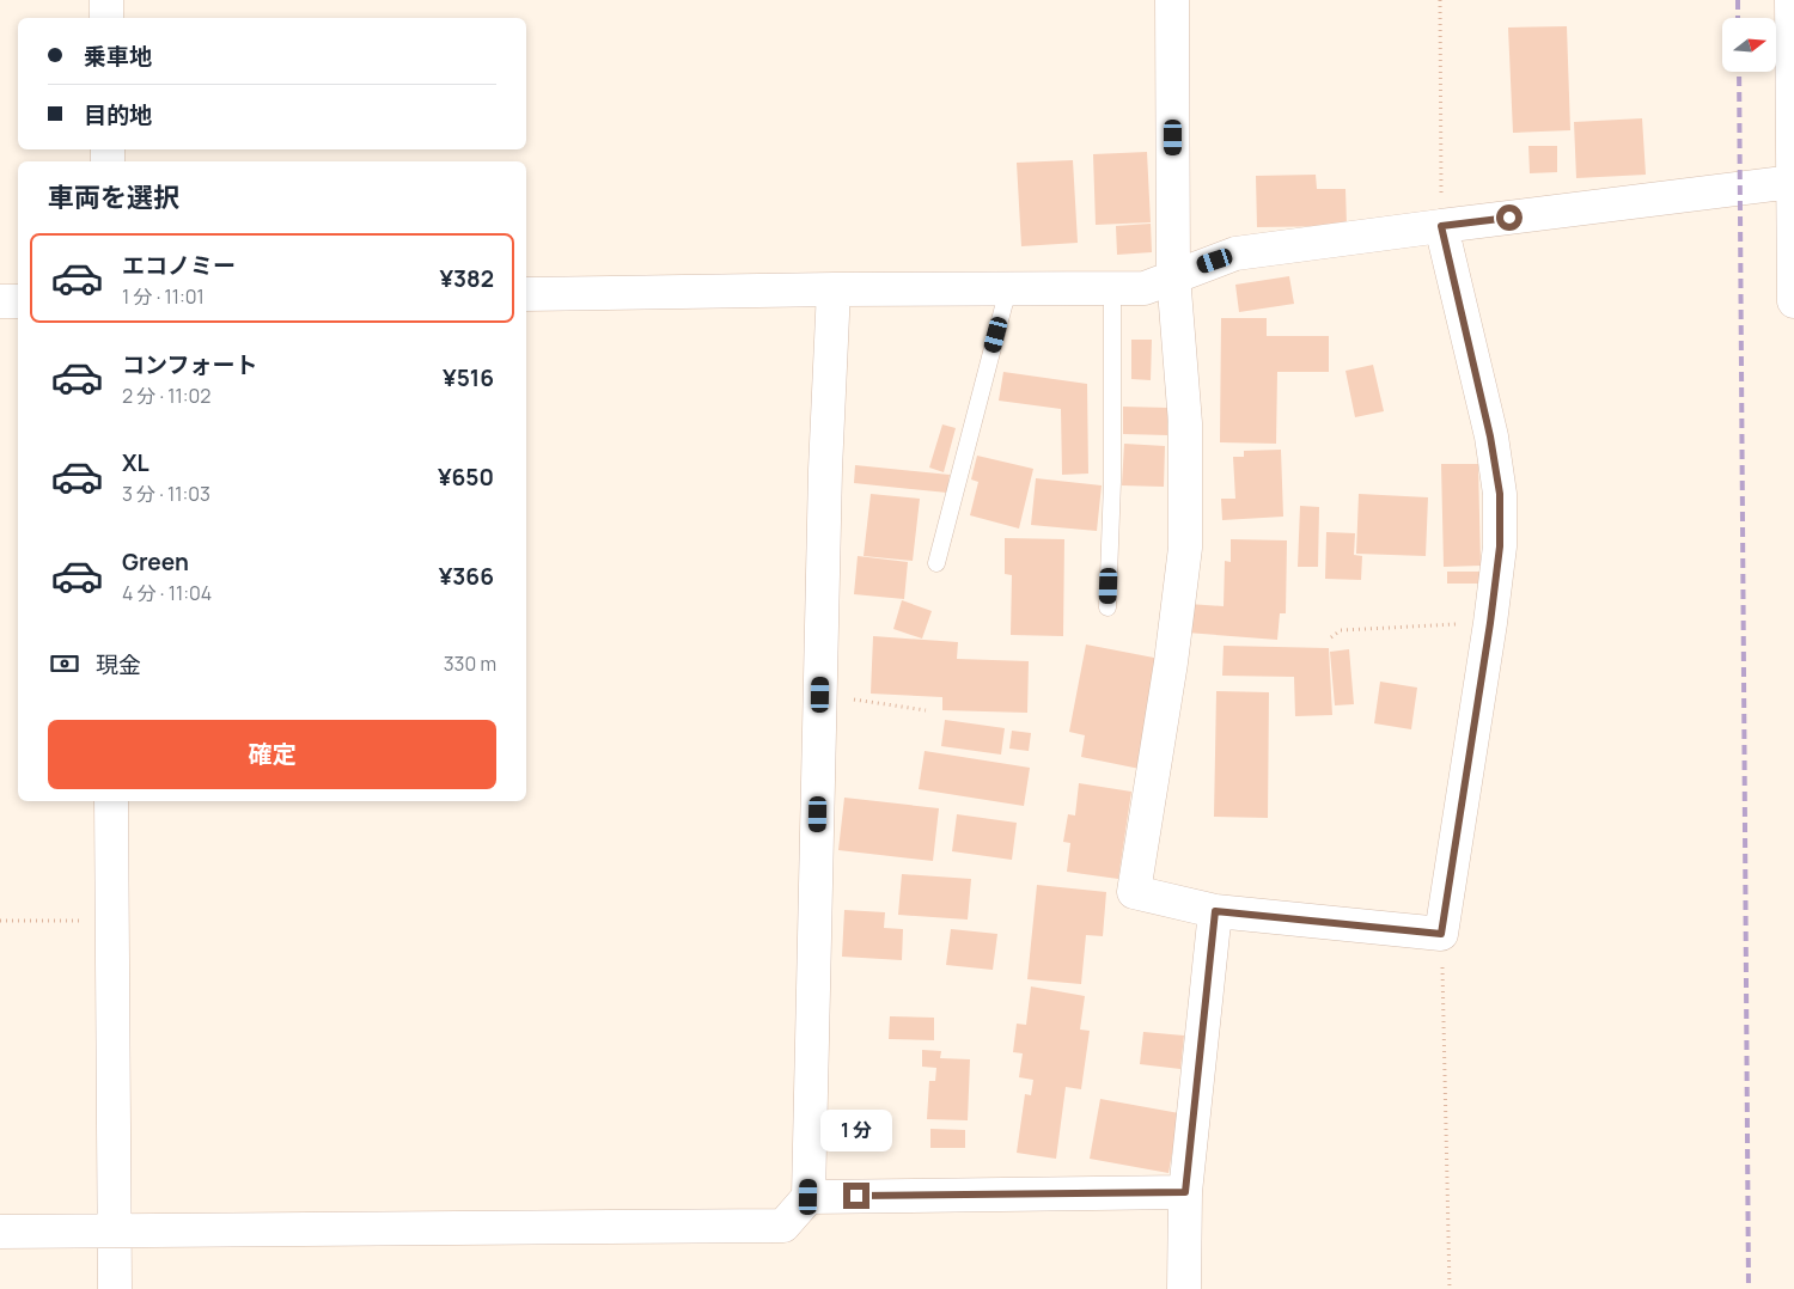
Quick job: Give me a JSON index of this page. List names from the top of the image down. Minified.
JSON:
{"north":"right","page":{"banner":["乗車地","目的地"],"heading":"車両を選択","list":[{"name":"エコノミー","note":"1 分 · 11:01","value":"¥382"},{"name":"コンフォート","note":"2 分 · 11:02","value":"¥516"},{"name":"XL","note":"3 分 · 11:03","value":"¥650"},{"name":"Green","note":"4 分 · 11:04","value":"¥366"}],"pay":["現金","330 m"],"buttons":"確定","bubble":"1 分"}}
